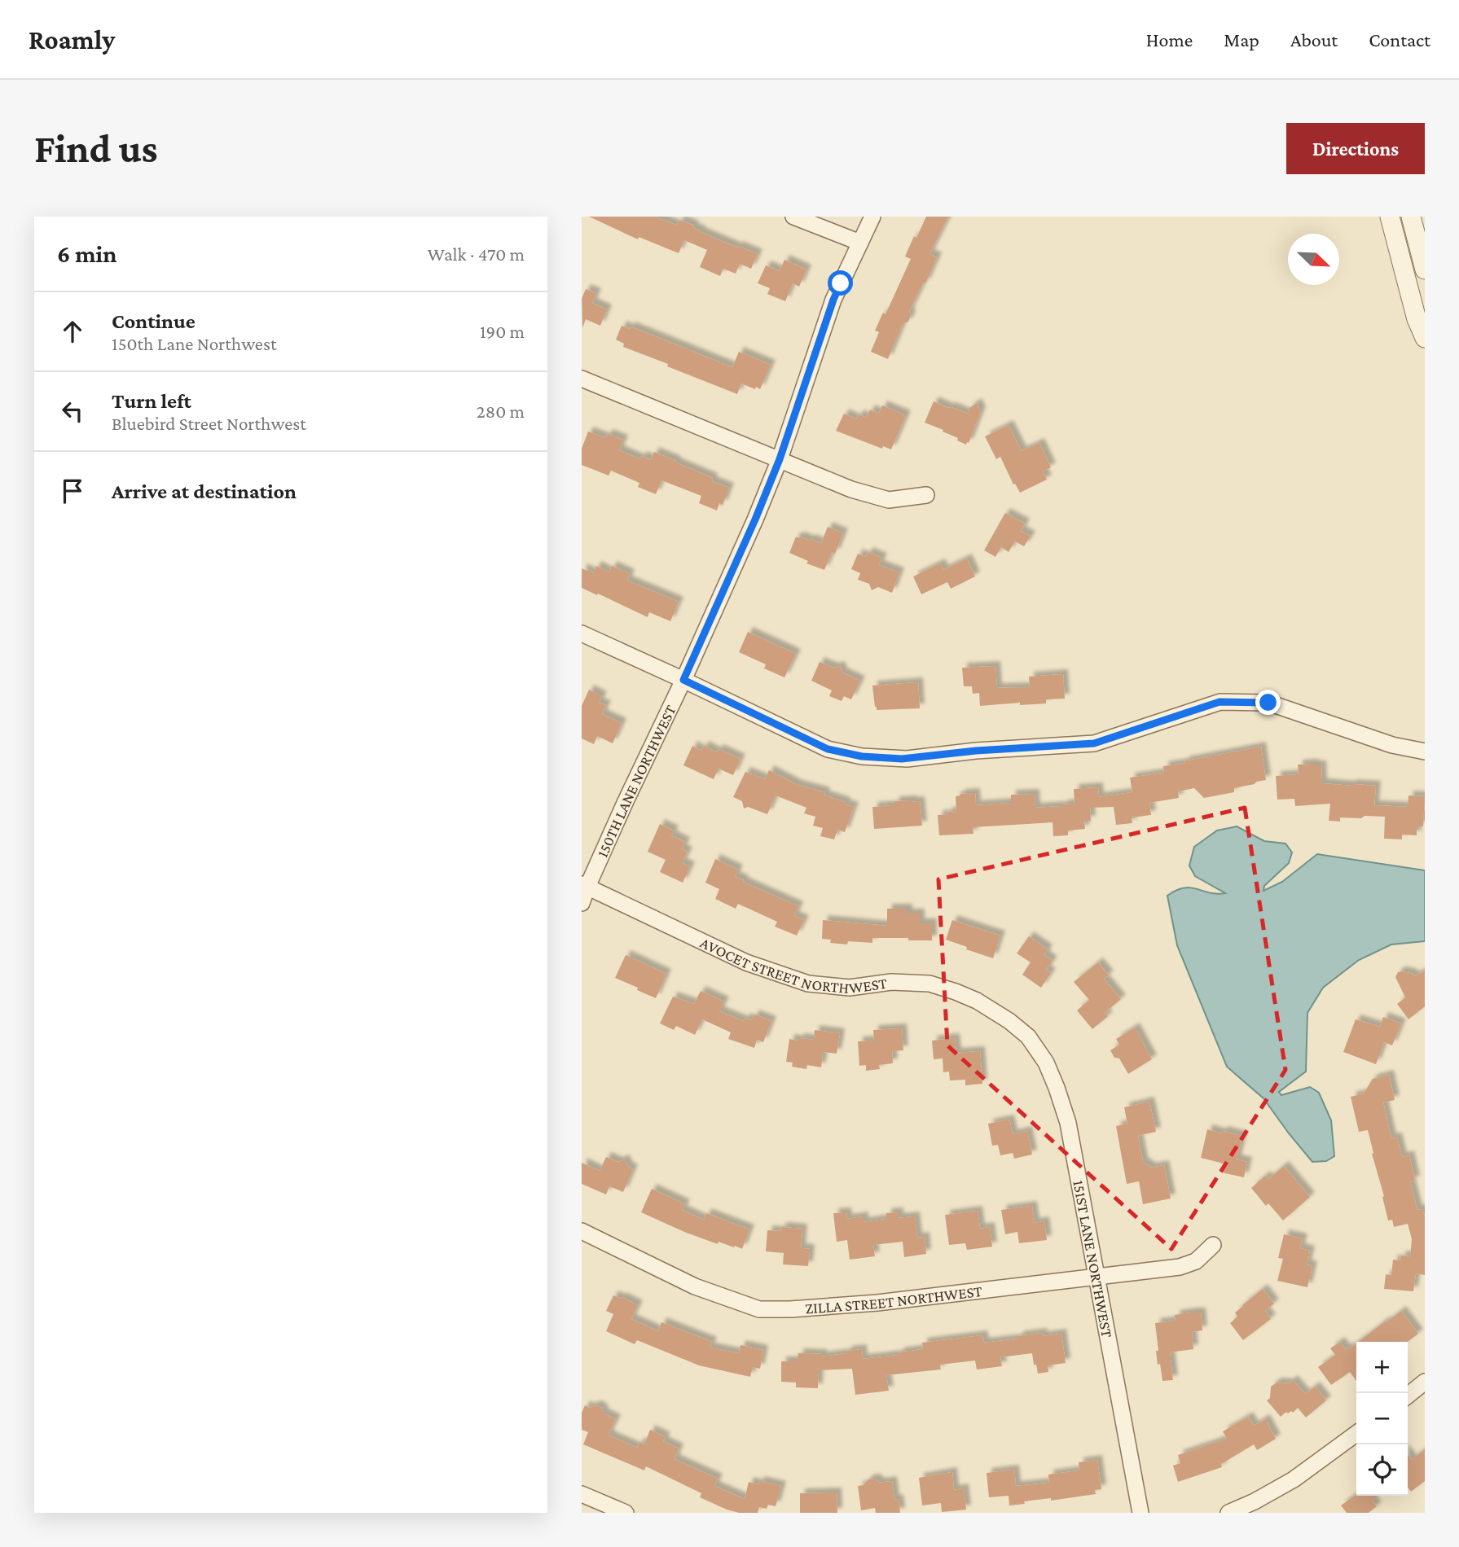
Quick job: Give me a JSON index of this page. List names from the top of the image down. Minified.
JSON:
{"streets":{"street":["150TH LANE NORTHWEST","AVOCET STREET NORTHWEST","151ST LANE NORTHWEST","ZILLA STREET NORTHWEST"]},"crossings":[["150TH LANE NORTHWEST","AVOCET STREET NORTHWEST"],["AVOCET STREET NORTHWEST","151ST LANE NORTHWEST"],["151ST LANE NORTHWEST","ZILLA STREET NORTHWEST"]],"north":"bottom right","page":{"header":"Roamly","nav":["Home","Map","About","Contact"],"buttons":"Directions","title":"Find us","heading":["6 min","Walk · 470 m"],"list":[["Continue","150th Lane Northwest","190 m"],["Turn left","Bluebird Street Northwest","280 m"],"Arrive at destination"],"map_buttons":["+","−"]}}
